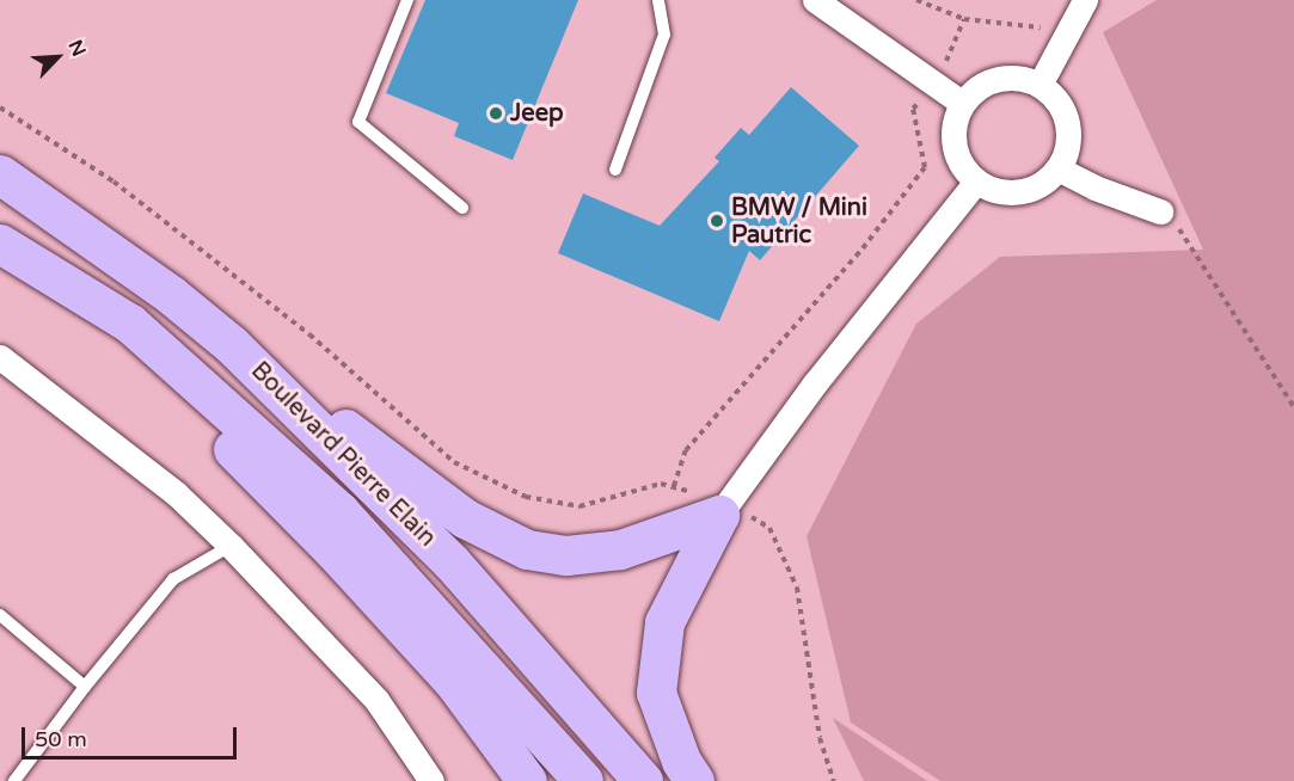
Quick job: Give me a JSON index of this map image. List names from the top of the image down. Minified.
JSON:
{"streets":{"main road":["Boulevard Pierre Elain"]},"places":["Jeep","BMW / Mini Pautric"],"scale_bar":"50 m","north":"top right"}
